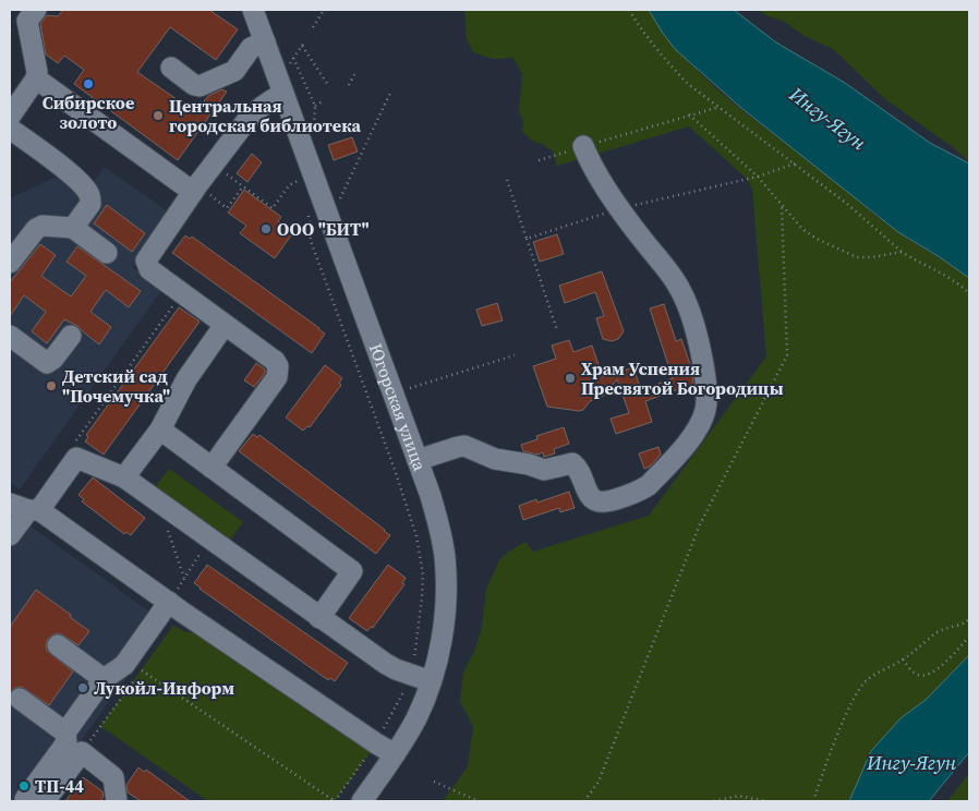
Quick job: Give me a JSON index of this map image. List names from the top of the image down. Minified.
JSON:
{"streets":{"street":["Югорская улица"]},"water":["Ингу-Ягун"],"places":["Сибирское золото","Центральная городская библиотека","ООО \"БИТ\"","Храм Успения Пресвятой Богородицы","Детский сад \"Почемучка\"","Лукойл-Информ","ТП-44"]}
